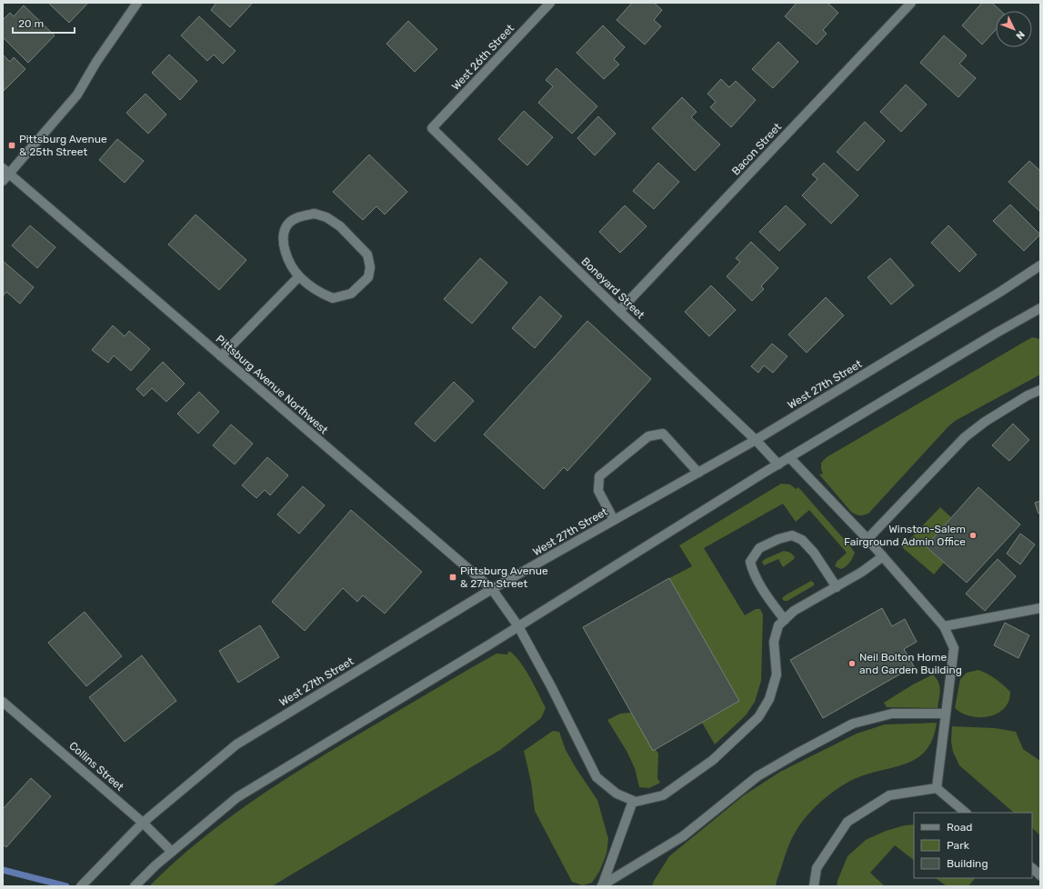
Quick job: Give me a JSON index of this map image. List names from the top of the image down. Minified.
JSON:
{"streets":{"street":["West 26th Street","Bacon Street","Boneyard Street","Pittsburg Avenue Northwest","West 27th Street","Collins Street"]},"crossings":[["West 26th Street","Boneyard Street"],["Bacon Street","Boneyard Street"],["Boneyard Street","West 27th Street"],["Pittsburg Avenue Northwest","West 27th Street"],["West 27th Street","Collins Street"]],"places":{"transit":["Pittsburg Avenue & 25th Street","Pittsburg Avenue & 27th Street"],"other":["Winston-Salem Fairground Admin Office","Neil Bolton Home and Garden Building"]},"legend":["Road","Park","Building"],"scale_bar":"20 m","north":"bottom right"}
